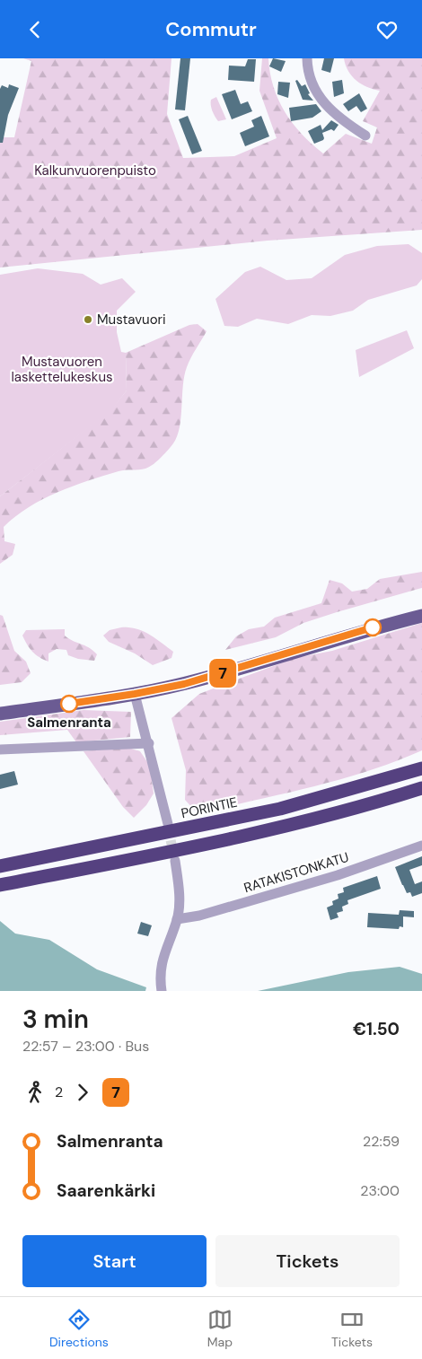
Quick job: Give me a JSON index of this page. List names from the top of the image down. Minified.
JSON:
{"streets":{"highway":["PORINTIE"],"street":["RATAKISTONKATU"]},"parks":["Kalkunvuorenpuisto","Mustavuoren laskettelukeskus"],"places":["Mustavuori","Salmenranta"],"lines":["bus line 7"],"page":{"header":"Commutr","on_map":"7","heading":["3 min","22:57 – 23:00 · Bus","€1.50"],"legs":["2","7"],"list":[{"name":"Salmenranta","value":"22:59"},{"name":"Saarenkärki","value":"23:00"}],"buttons":["Start","Tickets"],"tabs":["Directions","Map","Tickets"]}}
